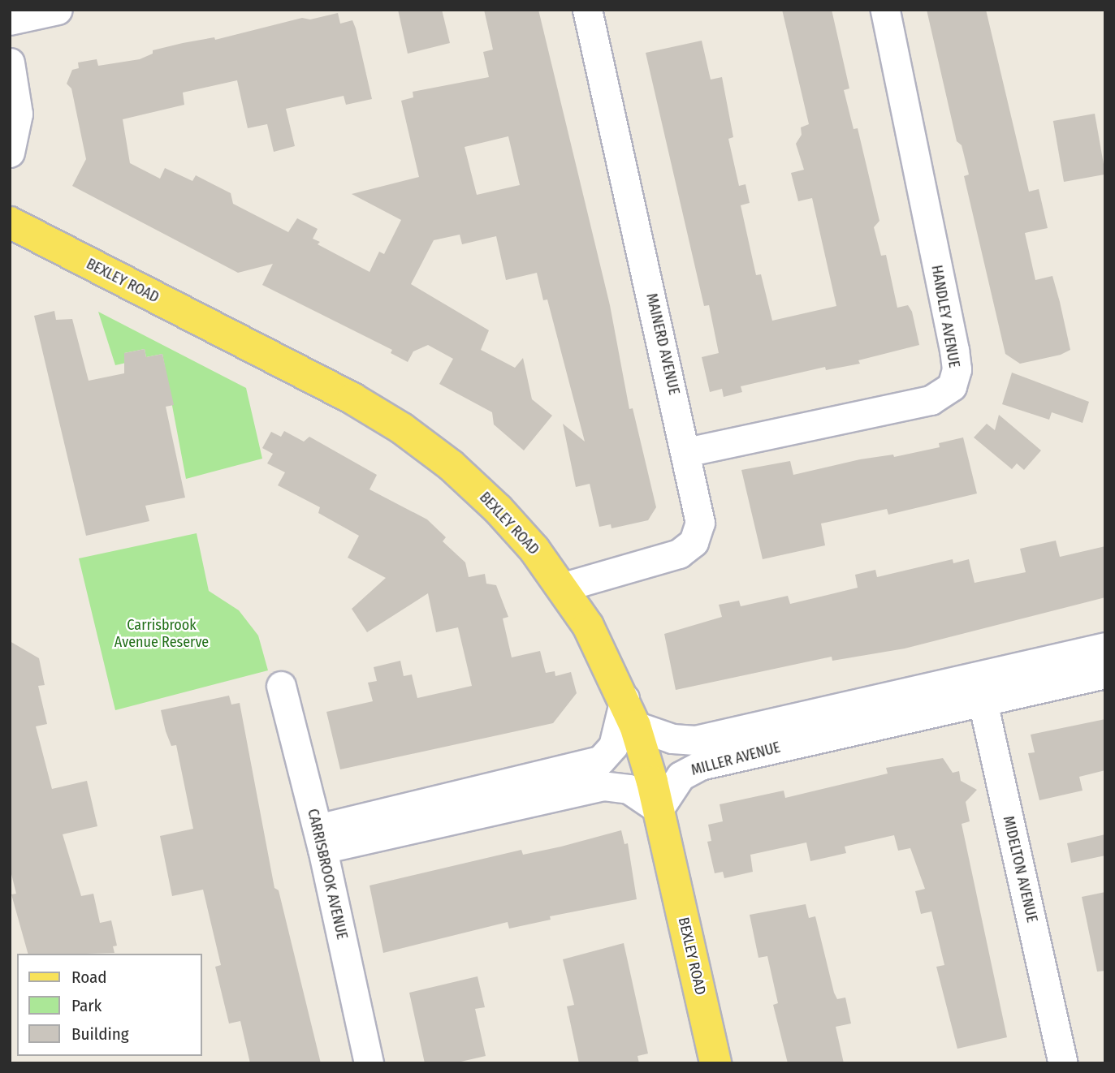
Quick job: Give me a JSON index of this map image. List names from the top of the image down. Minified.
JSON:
{"streets":{"main road":["BEXLEY ROAD"],"street":["HANDLEY AVENUE","MAINERD AVENUE","MILLER AVENUE","MIDELTON AVENUE","CARRISBROOK AVENUE"]},"crossings":[["BEXLEY ROAD","MAINERD AVENUE"],["BEXLEY ROAD","MILLER AVENUE"],["HANDLEY AVENUE","MAINERD AVENUE"],["MILLER AVENUE","MIDELTON AVENUE"]],"parks":["Carrisbrook Avenue Reserve"],"legend":["Road","Park","Building"]}
